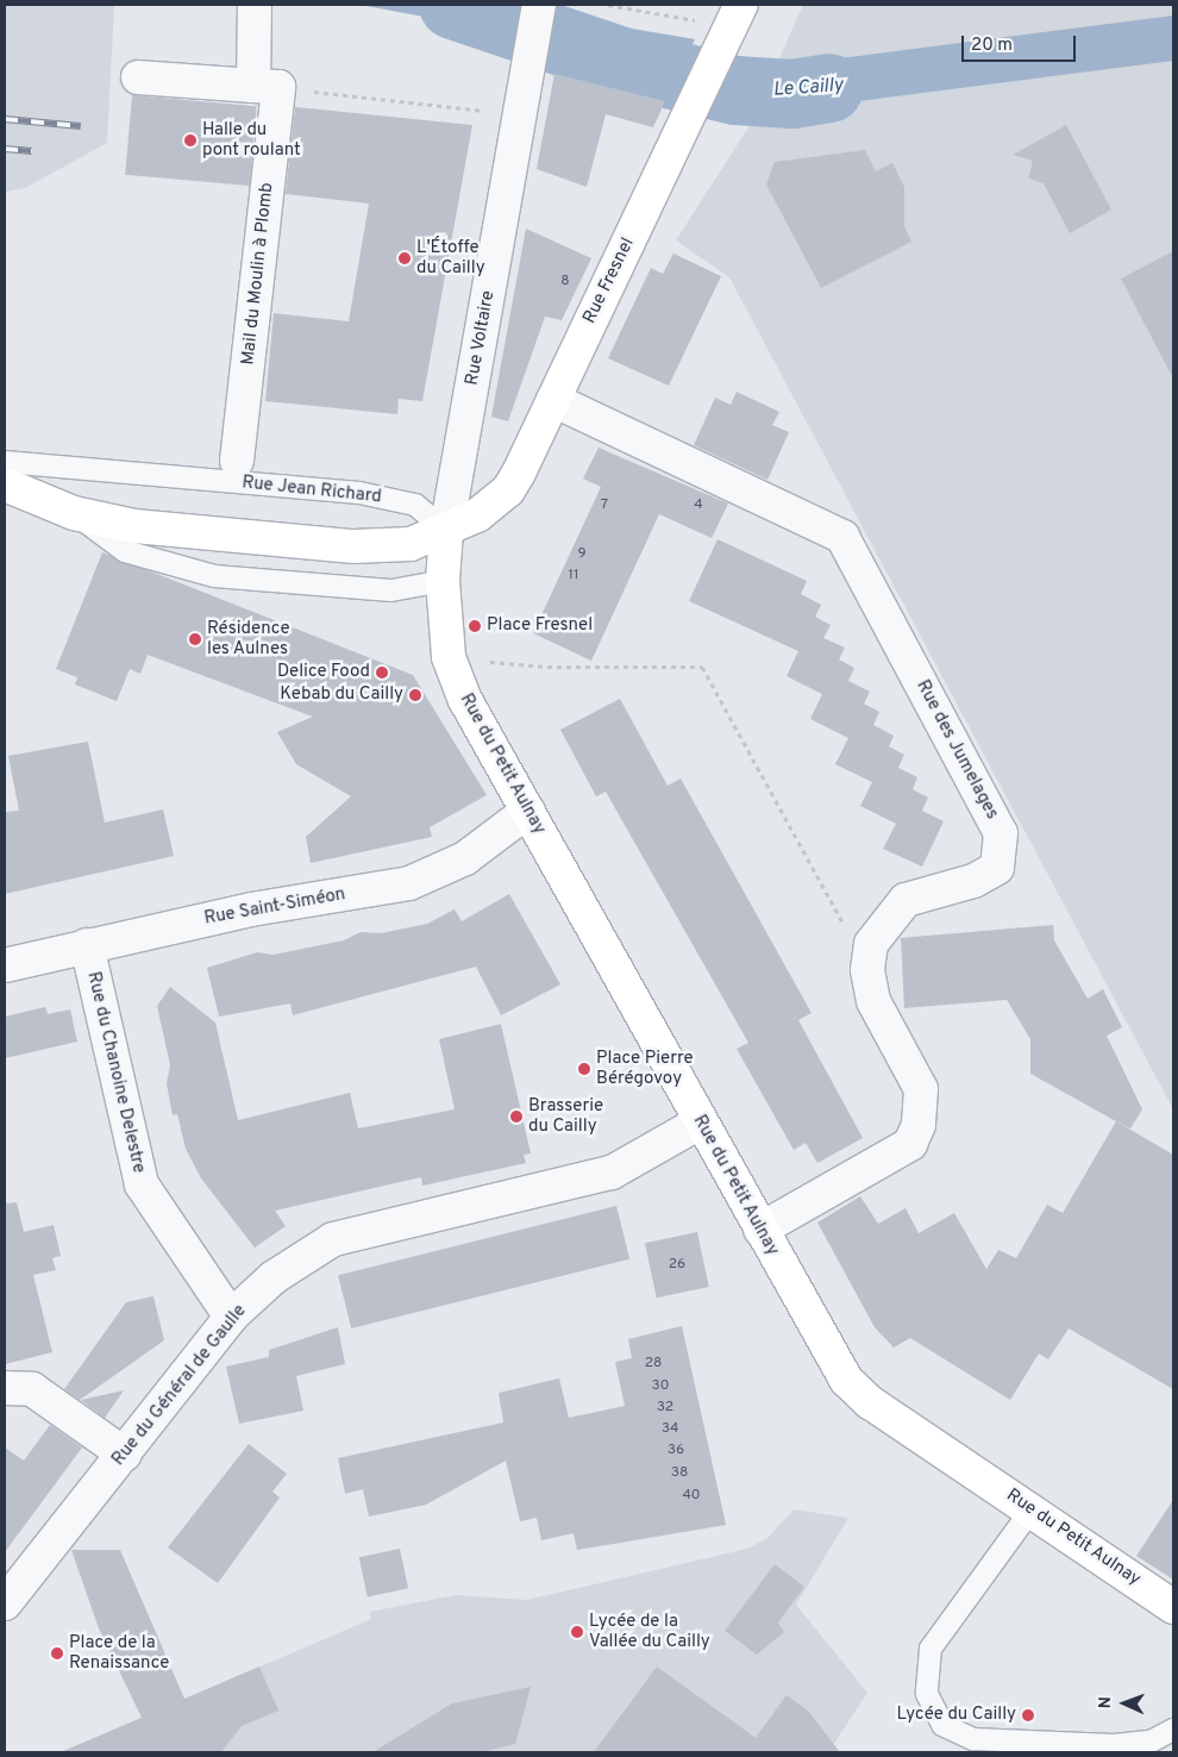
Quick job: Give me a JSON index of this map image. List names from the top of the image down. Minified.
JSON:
{"streets":{"street":["Mail du Moulin à Plomb","Rue Fresnel","Rue Voltaire","Rue des Jumelages","Rue du Petit Aulnay","Rue Saint-Siméon","Rue du Chanoine Delestre","Rue du Général de Gaulle"],"lane":["Rue Jean Richard"]},"crossings":[["Rue Fresnel","Rue Voltaire"],["Rue Fresnel","Rue Jean Richard"],["Rue Fresnel","Rue des Jumelages"],["Rue Fresnel","Rue du Petit Aulnay"],["Rue Voltaire","Rue Jean Richard"],["Rue Voltaire","Rue du Petit Aulnay"],["Rue Jean Richard","Rue du Petit Aulnay"],["Rue du Petit Aulnay","Rue Saint-Siméon"],["Rue du Petit Aulnay","Rue du Général de Gaulle"],["Rue Saint-Siméon","Rue du Chanoine Delestre"],["Rue du Chanoine Delestre","Rue du Général de Gaulle"]],"water":["Le Cailly"],"places":["Halle du pont roulant","L'Étoffe du Cailly","Place Fresnel","Résidence les Aulnes","Delice Food","Kebab du Cailly","Place Pierre Bérégovoy","Brasserie du Cailly","Lycée de la Vallée du Cailly","Place de la Renaissance","Lycée du Cailly"],"house_numbers":["8","7","4","9","11","26","28","30","32","34","36","38","40"],"scale_bar":"20 m","north":"left"}
